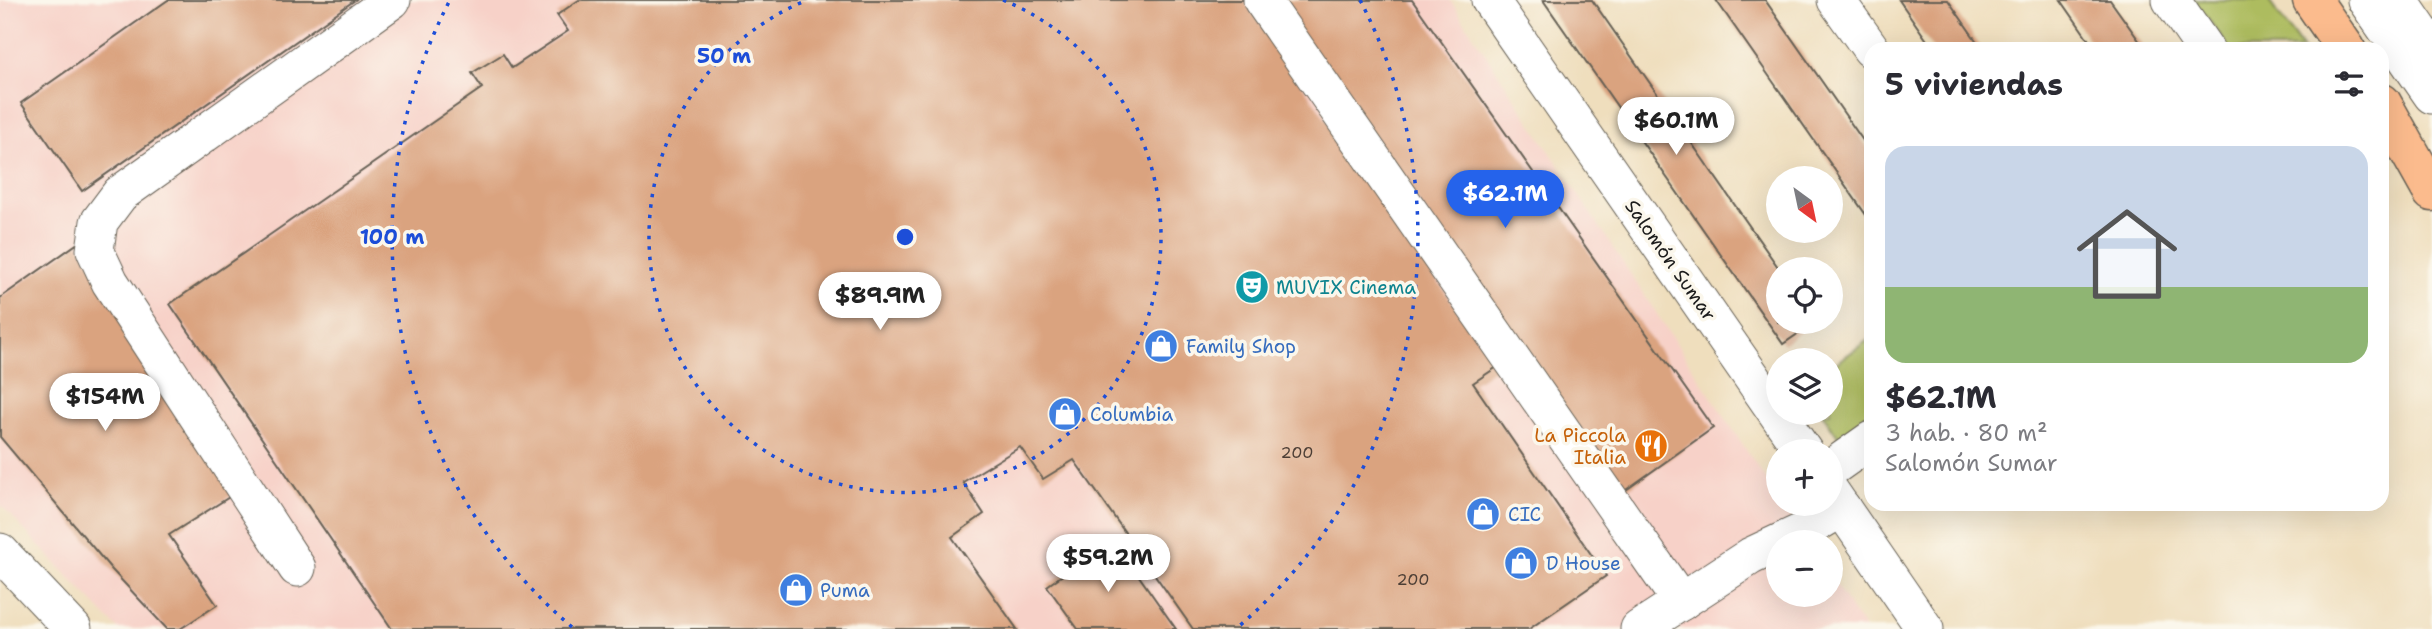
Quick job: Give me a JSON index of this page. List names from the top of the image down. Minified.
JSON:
{"streets":{"street":["Salomón Sumar"]},"places":{"theatre":["MUVIX Cinema"],"shop":["Family Shop","Columbia","CIC","D House","Puma"],"restaurant":["La Piccola Italia"]},"house_numbers":["200","200"],"north":"bottom right","page":{"heading":"5 viviendas","price":["$60.1M","$62.1M","$89.9M","$154M","$59.2M"],"list":[{"name":"$62.1M","note":"3 hab. · 80 m² · Salomón Sumar"}],"map_buttons":["+","−"]},"rings":["50 m","100 m"]}
